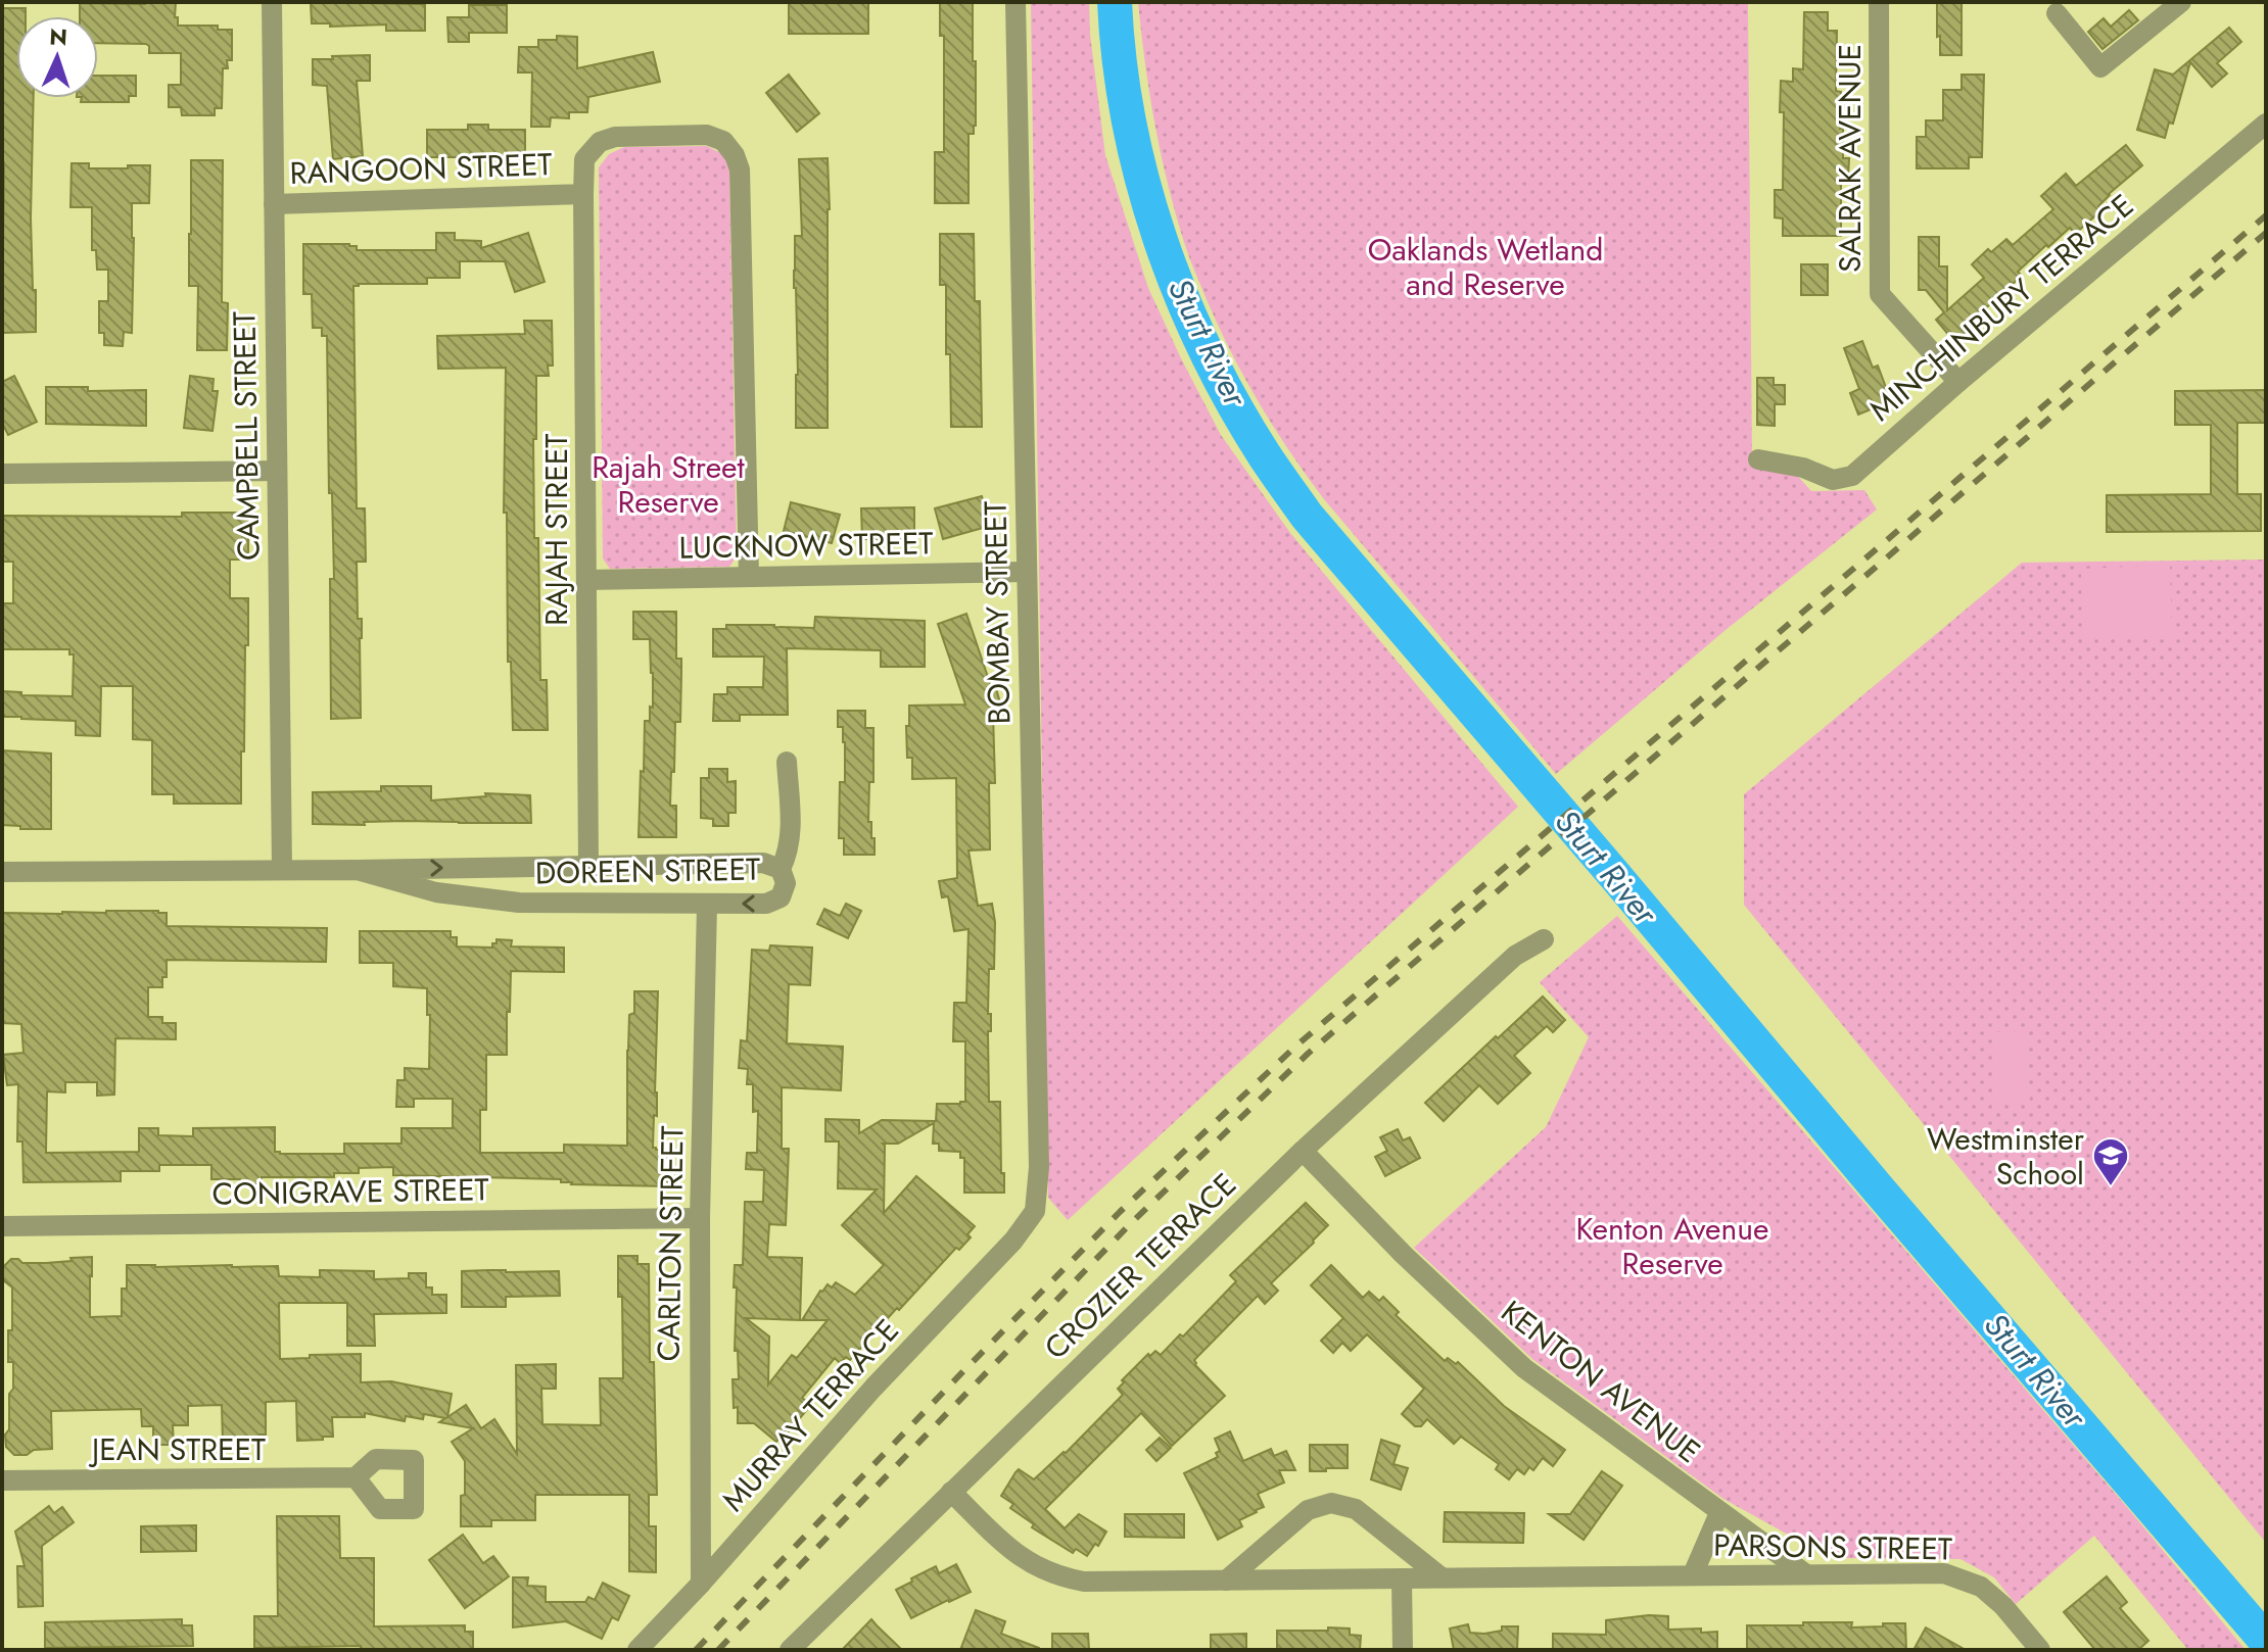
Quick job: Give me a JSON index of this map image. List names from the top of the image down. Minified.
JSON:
{"streets":{"street":["SALRAK AVENUE","RANGOON STREET","MINCHINBURY TERRACE","CAMPBELL STREET","RAJAH STREET","LUCKNOW STREET","BOMBAY STREET","DOREEN STREET","CONIGRAVE STREET","CARLTON STREET","CROZIER TERRACE","KENTON AVENUE","MURRAY TERRACE","JEAN STREET","PARSONS STREET"]},"crossings":[["SALRAK AVENUE","MINCHINBURY TERRACE"],["RANGOON STREET","CAMPBELL STREET"],["RANGOON STREET","RAJAH STREET"],["RANGOON STREET","LUCKNOW STREET"],["CAMPBELL STREET","DOREEN STREET"],["RAJAH STREET","LUCKNOW STREET"],["RAJAH STREET","DOREEN STREET"],["LUCKNOW STREET","BOMBAY STREET"],["BOMBAY STREET","MURRAY TERRACE"],["DOREEN STREET","CARLTON STREET"],["CONIGRAVE STREET","CARLTON STREET"],["CARLTON STREET","MURRAY TERRACE"],["CROZIER TERRACE","KENTON AVENUE"],["CROZIER TERRACE","PARSONS STREET"],["KENTON AVENUE","PARSONS STREET"]],"water":["Sturt River"],"parks":["Oaklands Wetland and Reserve","Rajah Street Reserve","Kenton Avenue Reserve"],"places":{"school or university":["Westminster School"]},"north":"top"}
